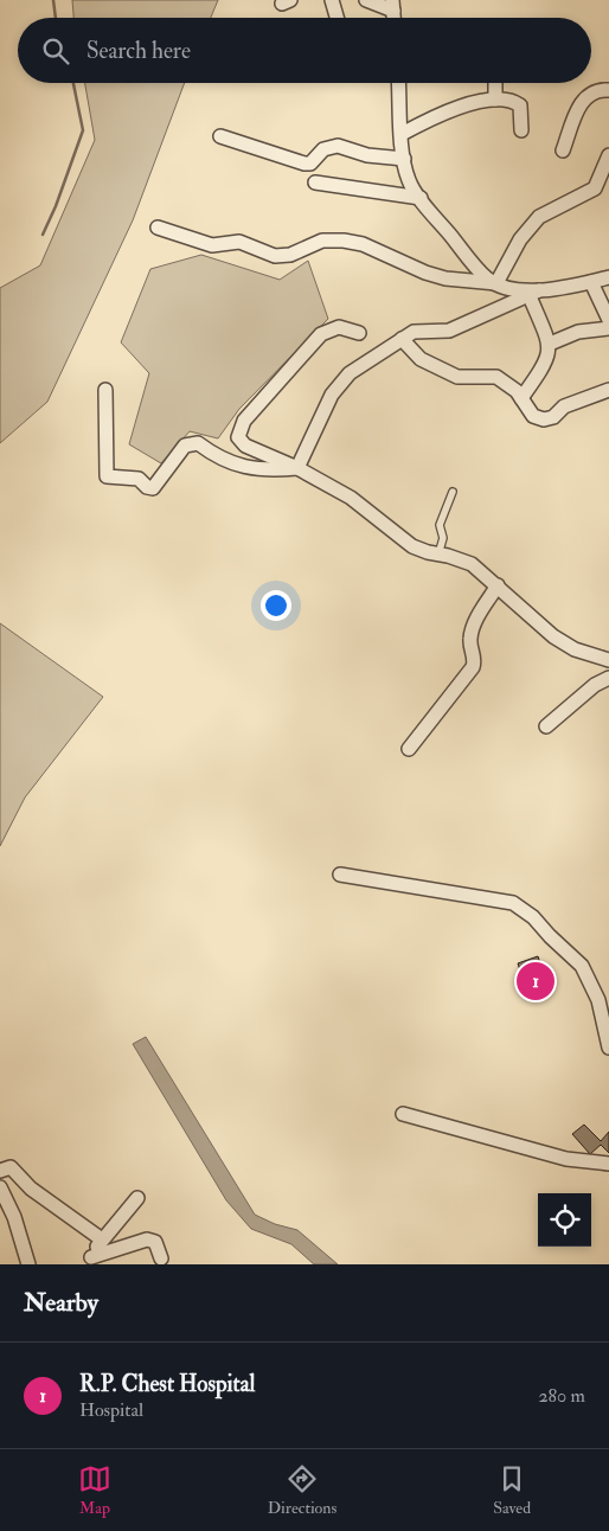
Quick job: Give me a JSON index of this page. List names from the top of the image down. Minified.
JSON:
{"page":{"search":"Search here","pins":"1","heading":"Nearby","list":[{"mark":"1","name":"R.P. Chest Hospital","note":"Hospital","value":"280 m"}],"nav":["Map","Directions","Saved"]}}
